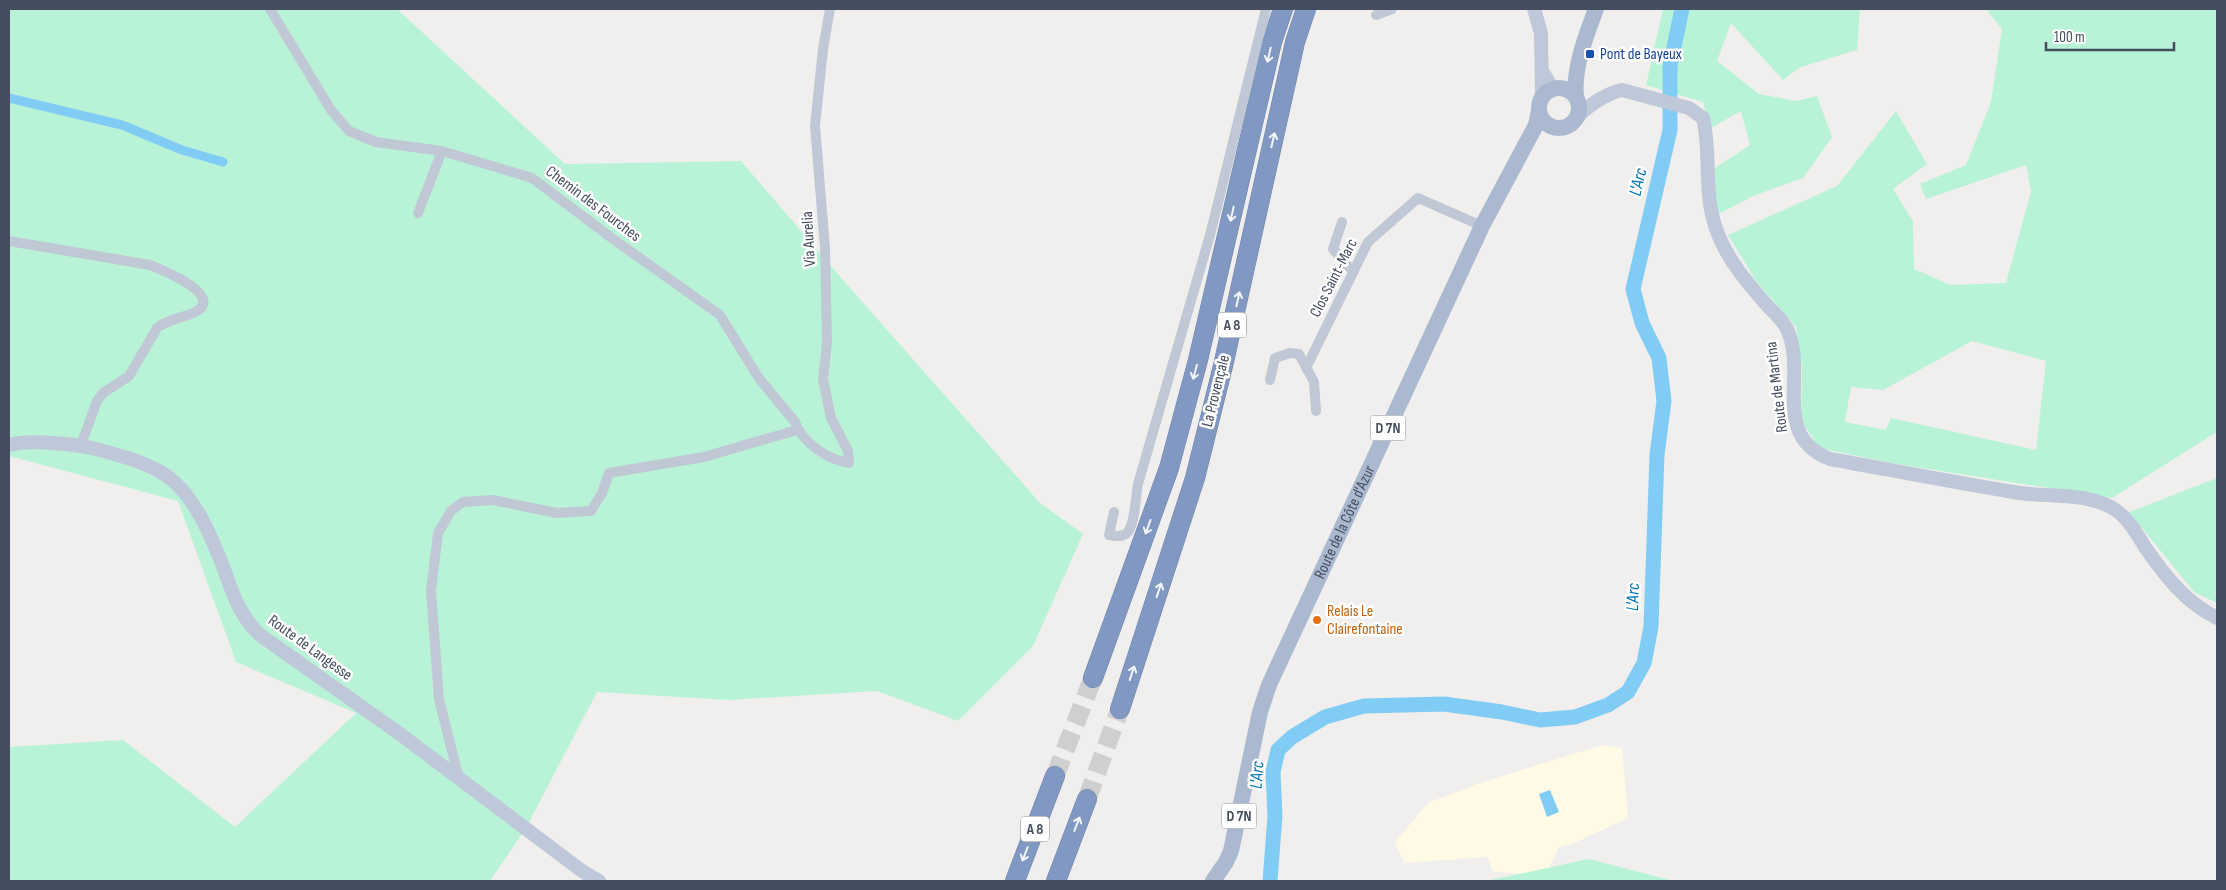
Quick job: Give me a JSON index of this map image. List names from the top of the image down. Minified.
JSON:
{"streets":{"highway":["A 8","La Provençale"],"main road":["D 7N","Route de la Côte d'Azur"],"street":["Chemin des Fourches","Via Aurelia","Clos Saint-Marc","Route de Martina","Route de Langesse"]},"crossings":[["Chemin des Fourches","Via Aurelia"],["Clos Saint-Marc","Route de la Côte d'Azur"],["Route de Martina","Route de la Côte d'Azur"]],"water":["L'Arc"],"places":{"transit":["Pont de Bayeux"],"other":["Relais Le Clairefontaine"]},"scale_bar":"100 m"}
